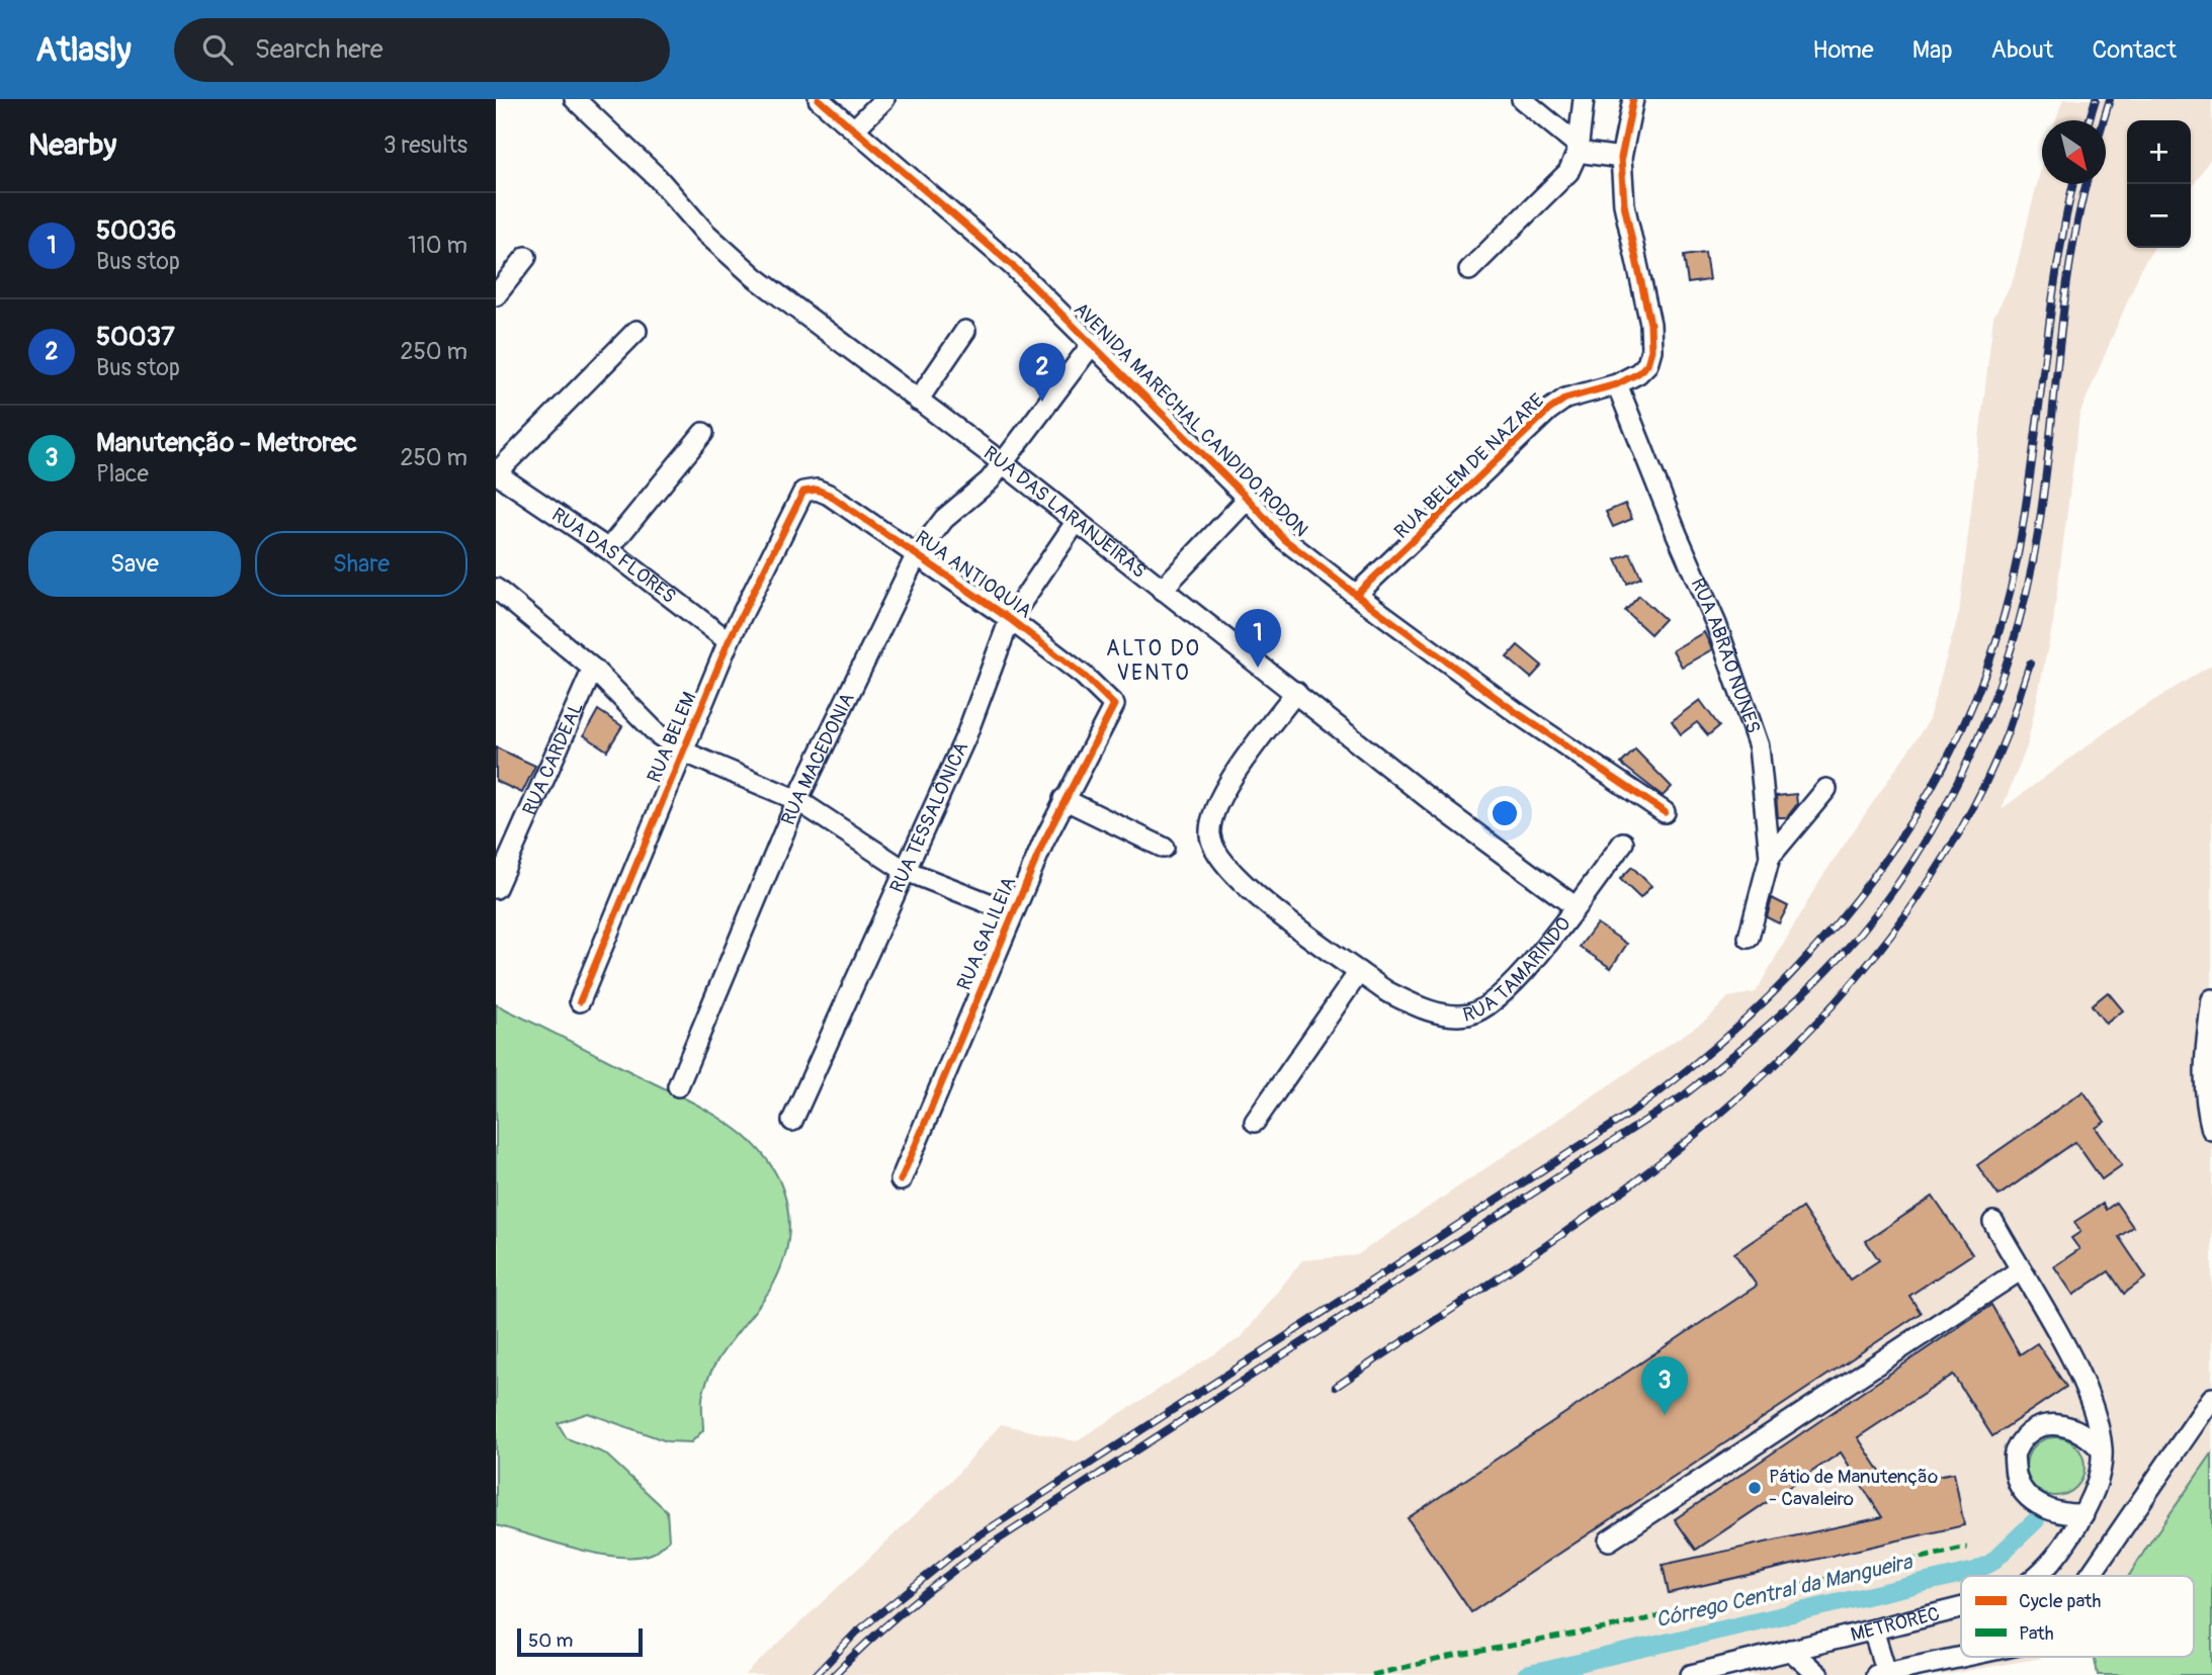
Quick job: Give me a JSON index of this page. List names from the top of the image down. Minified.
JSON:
{"streets":{"street":["AVENIDA MARECHAL CANDIDO RODON","RUA BELEM DE NAZARE","RUA DAS LARANJEIRAS","RUA DAS FLORES","RUA ANTIOQUIA","RUA ABRÃO NUNES","RUA BELEM","RUA CARDEAL","RUA MACEDONIA","RUA TESSALÔNICA","RUA GALILEIA","RUA TAMARINDO","METROREC"]},"crossings":[["AVENIDA MARECHAL CANDIDO RODON","RUA BELEM DE NAZARE"],["AVENIDA MARECHAL CANDIDO RODON","RUA MACEDONIA"],["RUA BELEM DE NAZARE","RUA ABRÃO NUNES"],["RUA DAS LARANJEIRAS","RUA MACEDONIA"],["RUA DAS LARANJEIRAS","RUA TESSALÔNICA"],["RUA DAS LARANJEIRAS","RUA TAMARINDO"],["RUA DAS FLORES","RUA BELEM"],["RUA ANTIOQUIA","RUA BELEM"],["RUA ANTIOQUIA","RUA MACEDONIA"],["RUA ANTIOQUIA","RUA TESSALÔNICA"],["RUA ANTIOQUIA","RUA GALILEIA"]],"districts":["ALTO DO VENTO"],"water":["Córrego Central da Mangueira"],"places":["Pátio de Manutenção - Cavaleiro"],"legend":["Cycle path","Path"],"scale_bar":"50 m","north":"bottom right","page":{"header":"Atlasly","search":"Search here","nav":["Home","Map","About","Contact"],"heading":["Nearby","3 results"],"map_buttons":["+","−"],"list":[{"mark":"1","name":"50036","note":"Bus stop","value":"110 m"},{"mark":"2","name":"50037","note":"Bus stop","value":"250 m"},{"mark":"3","name":"Manutenção - Metrorec","note":"Place","value":"250 m"}],"pins":["2","1","3"],"buttons":["Save","Share"],"scale":"50 m"}}
